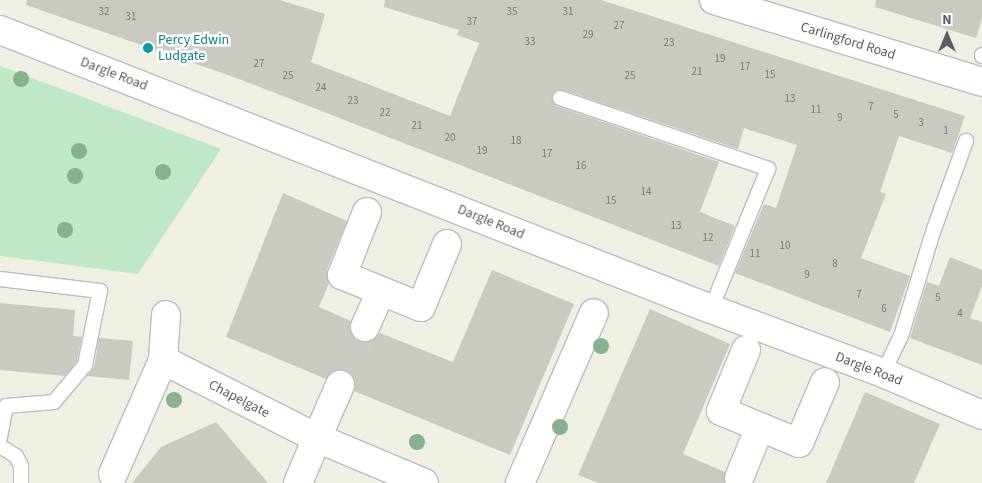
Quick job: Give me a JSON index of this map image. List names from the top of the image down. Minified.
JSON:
{"streets":{"street":["Carlingford Road","Dargle Road","Chapelgate"]},"places":["Percy Edwin Ludgate"],"house_numbers":["32","35","31","31","37","27","29","33","23","19","27","17","21","15","25","25","24","13","23","7","11","22","5","9","3","21","1","20","18","19","17","16","14","15","13","12","10","11","8","9","7","5","6","4"],"north":"top"}
